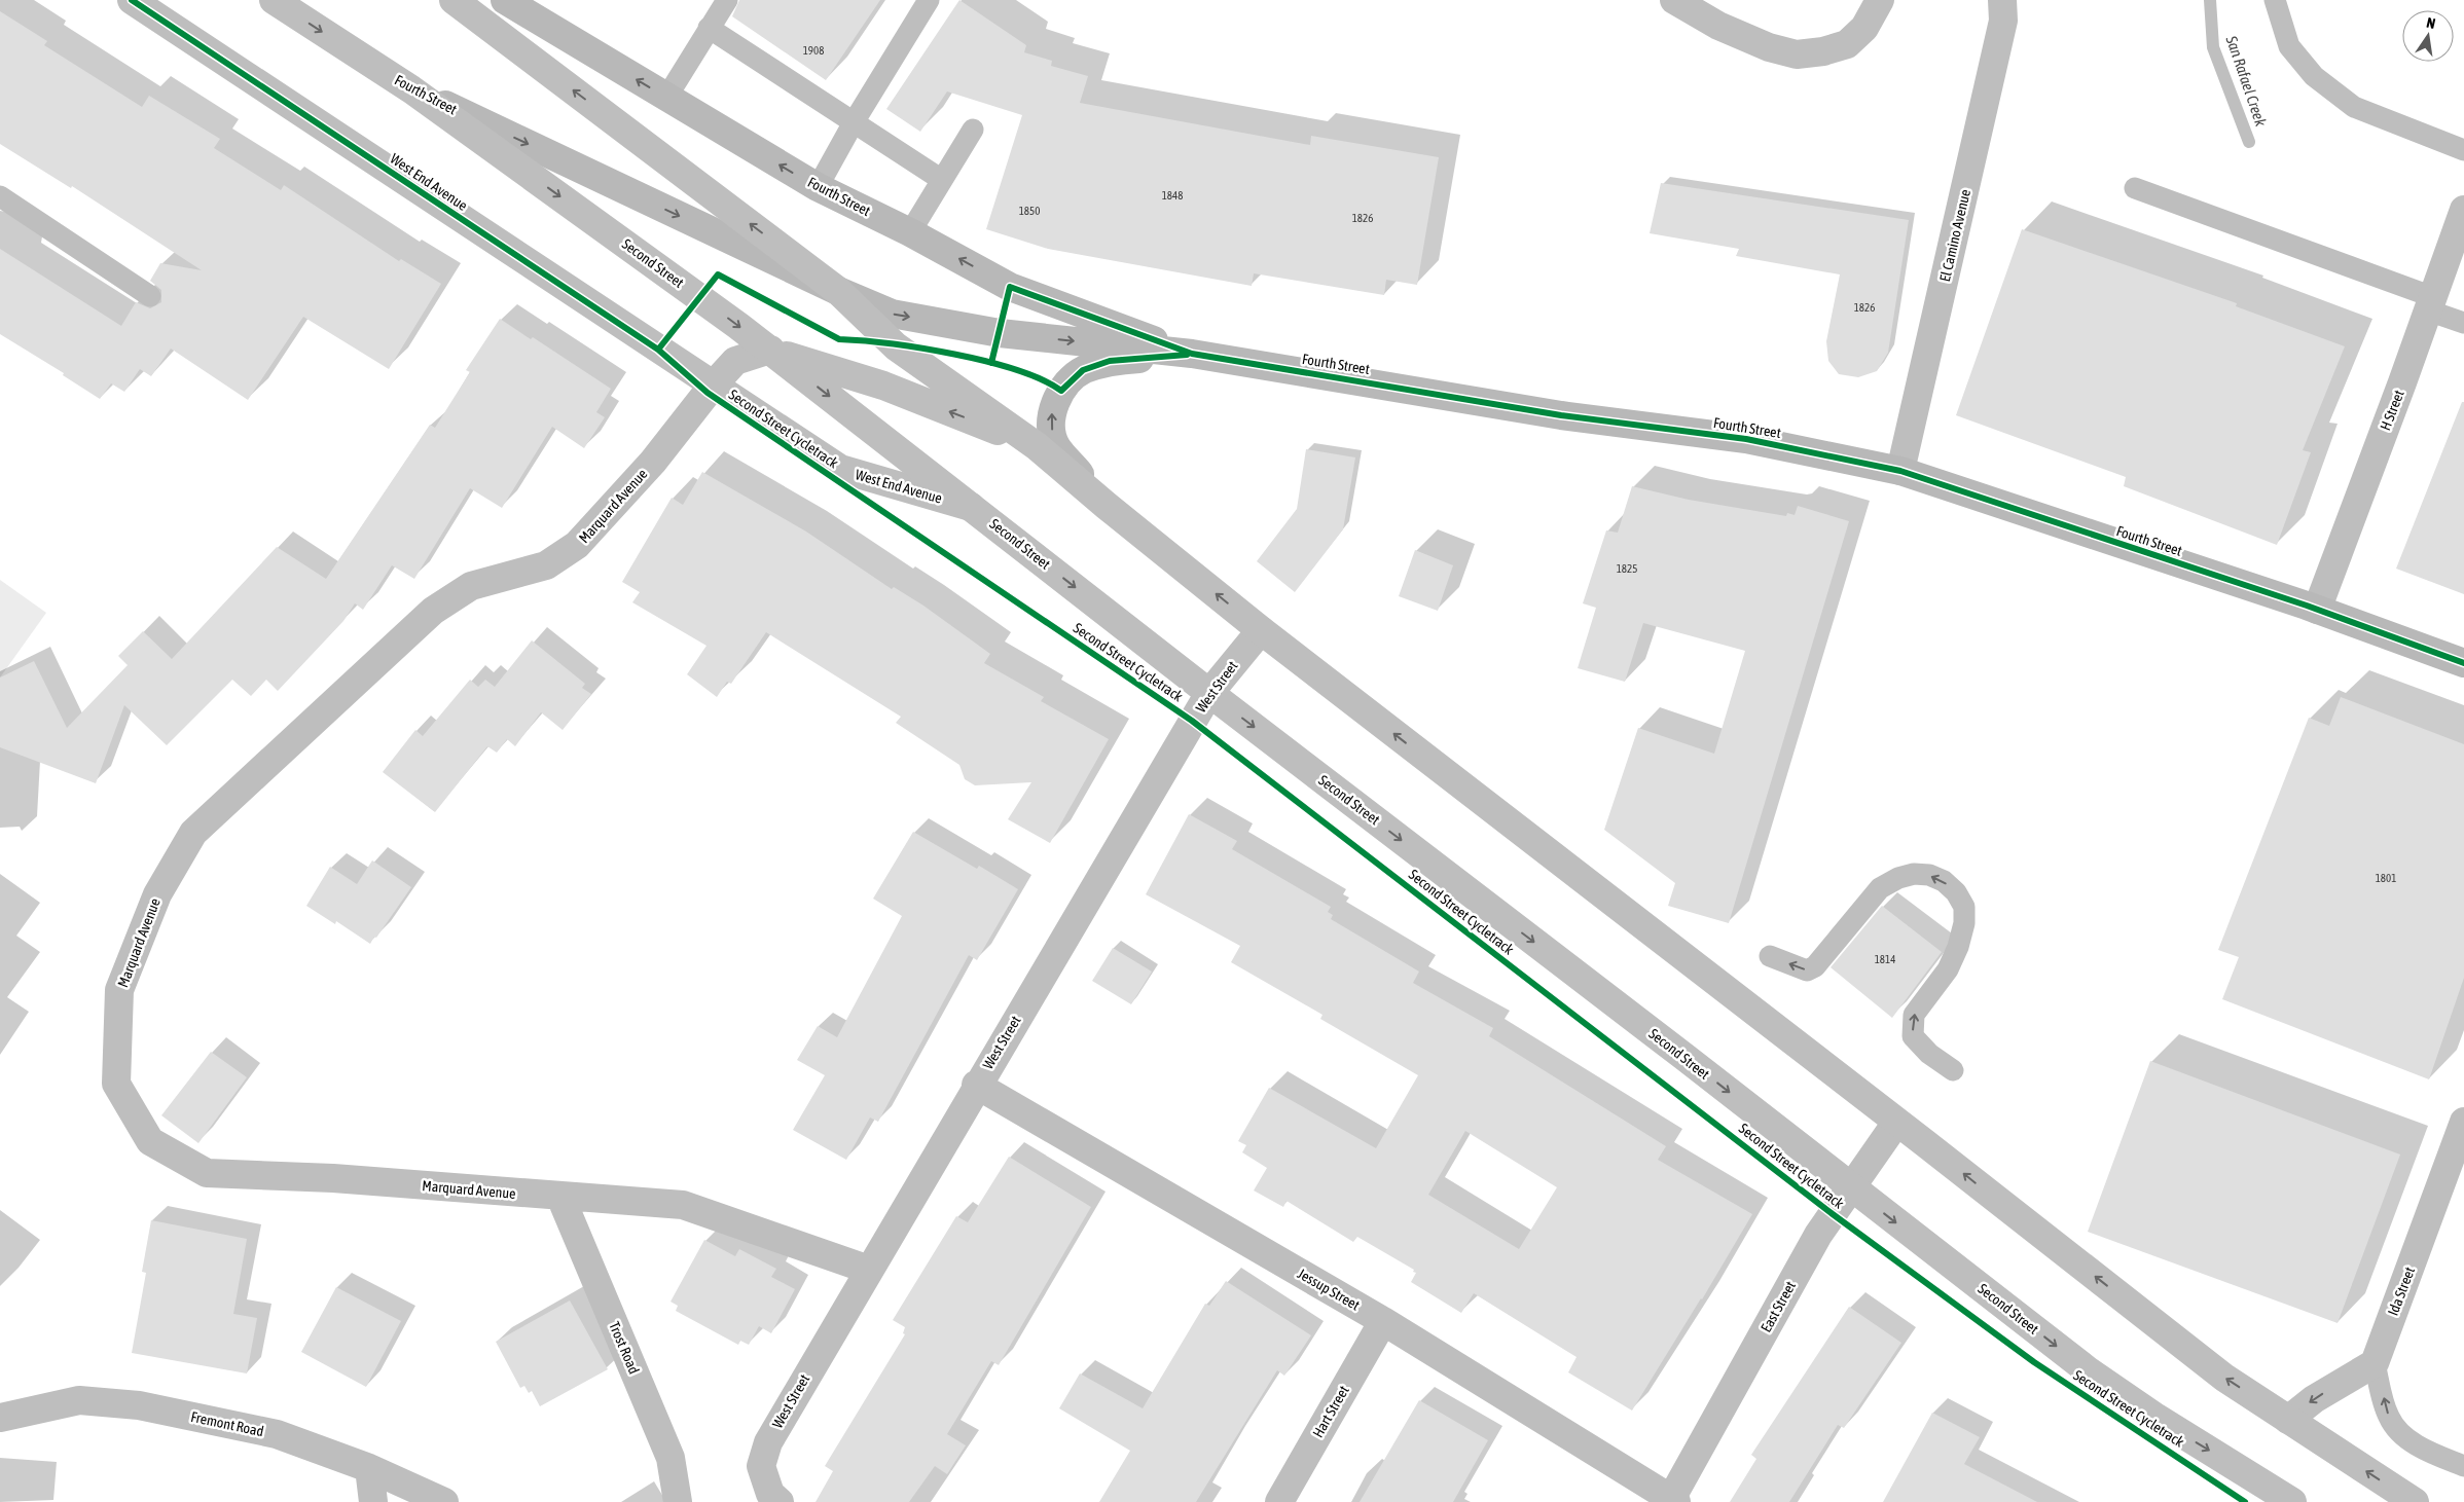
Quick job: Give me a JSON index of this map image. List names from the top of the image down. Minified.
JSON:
{"streets":{"main road":["Fourth Street"],"street":["West End Avenue","El Camino Avenue","Second Street","H Street","Marquard Avenue","West Street","Jessup Street","Ida Street","East Street","Trost Road","Hart Street","Fremont Road"],"cycle path":["Second Street Cycletrack"]},"crossings":[["Fourth Street","El Camino Avenue"],["Fourth Street","Second Street"],["Fourth Street","H Street"],["West End Avenue","Second Street"],["West End Avenue","Marquard Avenue"],["Second Street","Marquard Avenue"],["Second Street","West Street"],["Second Street","East Street"],["Marquard Avenue","West Street"],["Marquard Avenue","Trost Road"],["West Street","Jessup Street"],["Jessup Street","East Street"],["Jessup Street","Hart Street"]],"water":["San Rafael Creek"],"house_numbers":["1908","1848","1850","1826","1826","1825","1801","1814"],"north":"top"}
